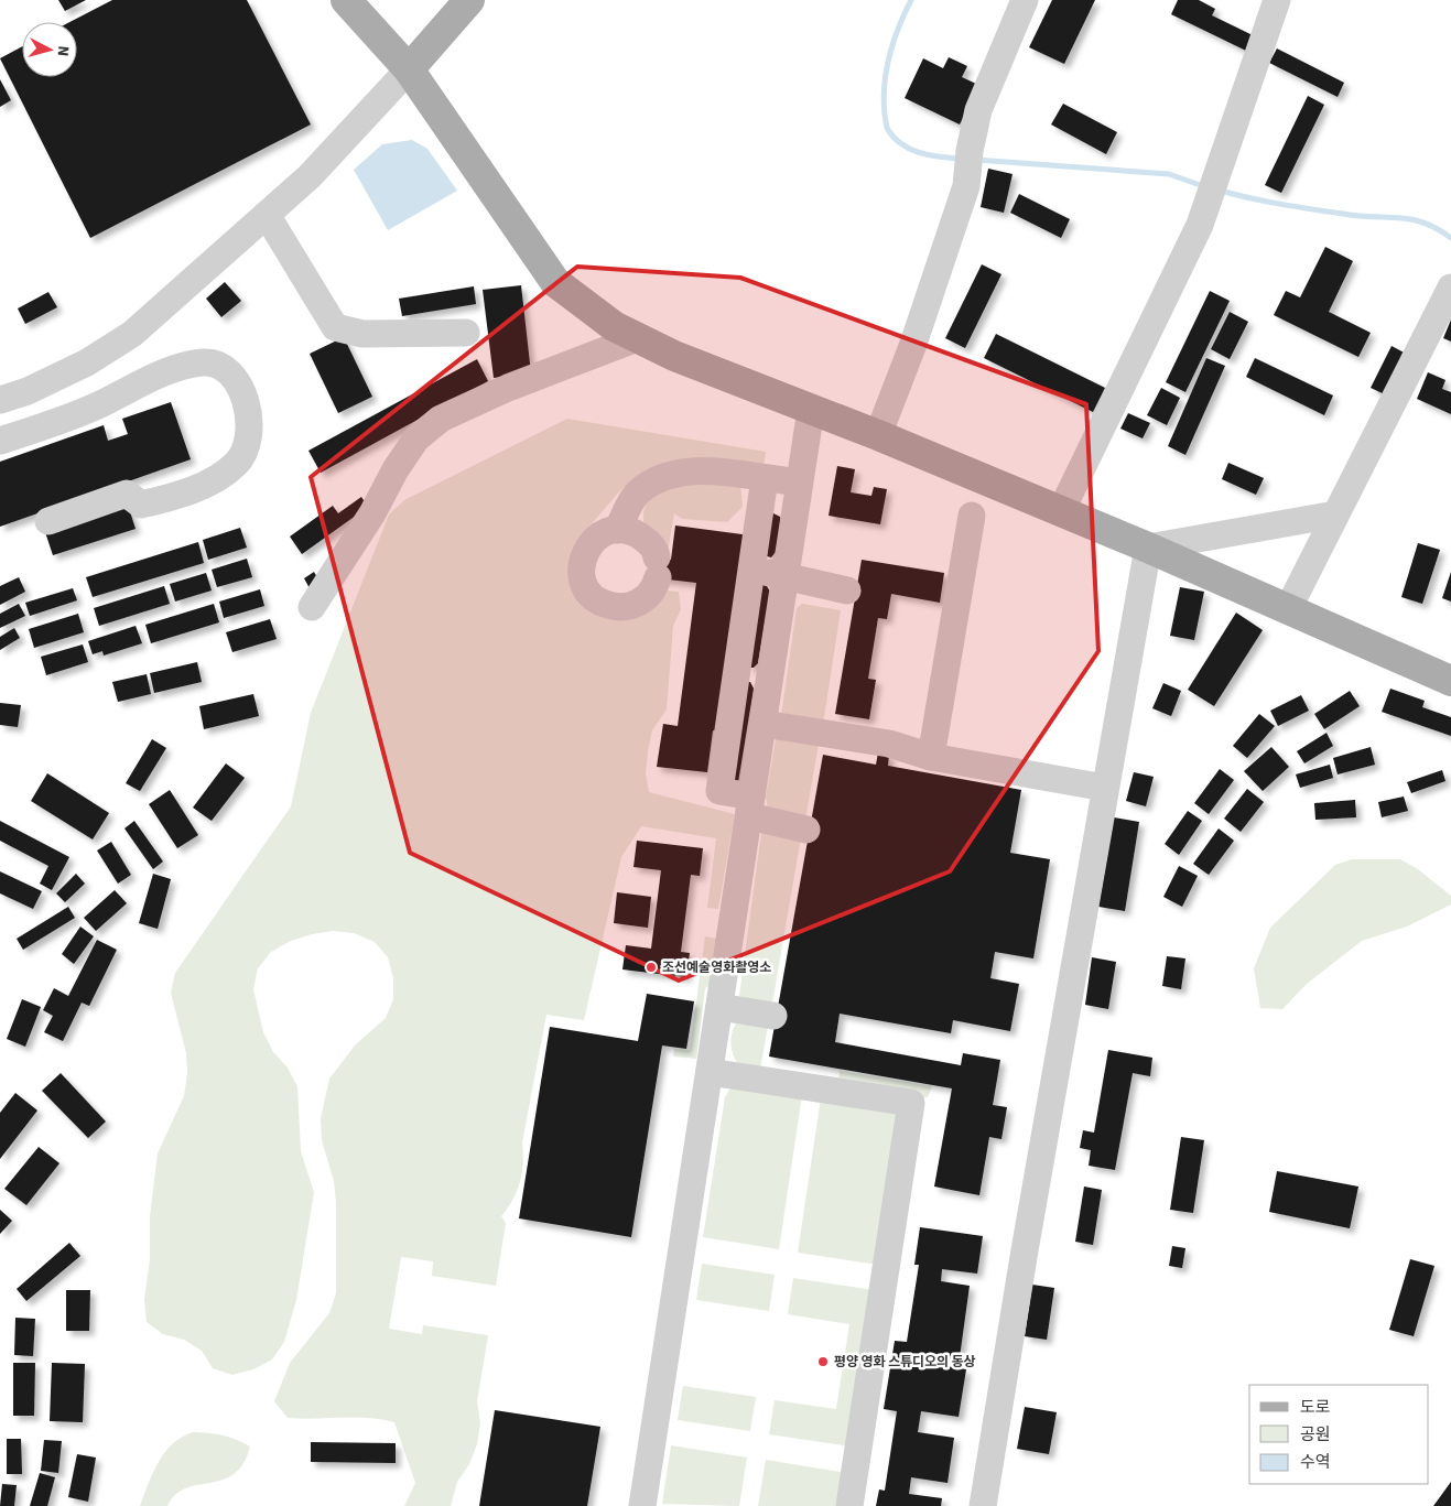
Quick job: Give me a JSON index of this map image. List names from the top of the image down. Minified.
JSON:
{"places":["조선예술영화촬영소","평양 영화 스튜디오의 동상"],"legend":["도로","공원","수역"],"north":"right"}
